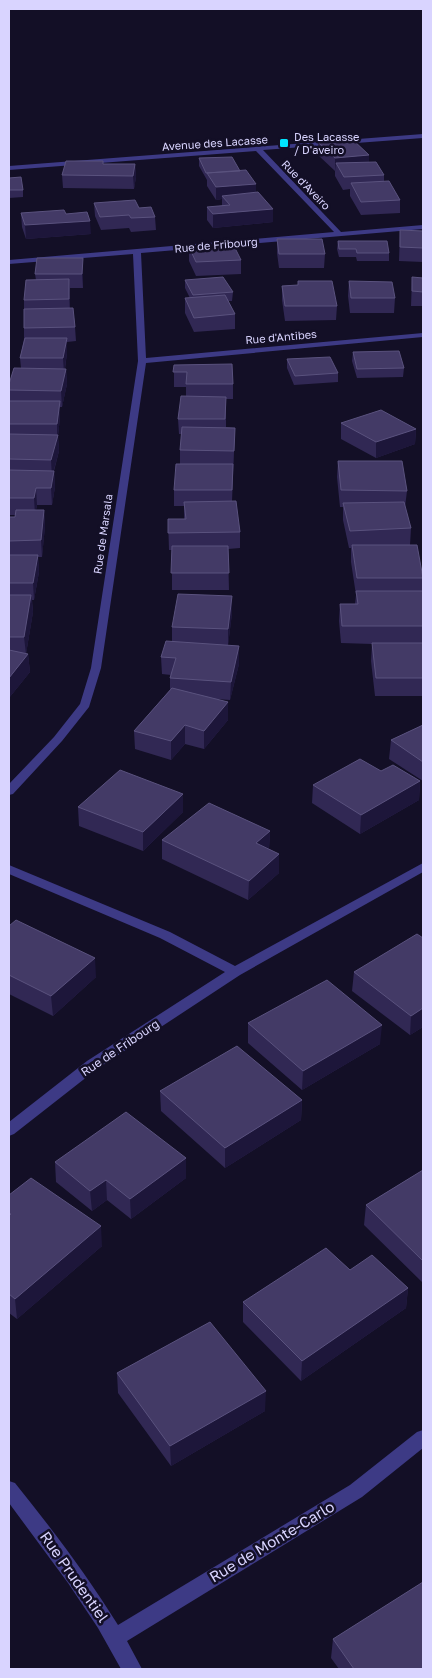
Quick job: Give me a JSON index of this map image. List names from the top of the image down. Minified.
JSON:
{"streets":{"street":["Avenue des Lacasse","Rue d'Aveiro","Rue de Fribourg","Rue d'Antibes","Rue de Marsala","Rue de Monte-Carlo","Rue Prudentiel"]},"crossings":[["Avenue des Lacasse","Rue d'Aveiro"],["Rue d'Aveiro","Rue de Fribourg"],["Rue de Fribourg","Rue de Marsala"],["Rue d'Antibes","Rue de Marsala"],["Rue de Monte-Carlo","Rue Prudentiel"]],"places":{"transit":["Des Lacasse / D'aveiro"]}}
